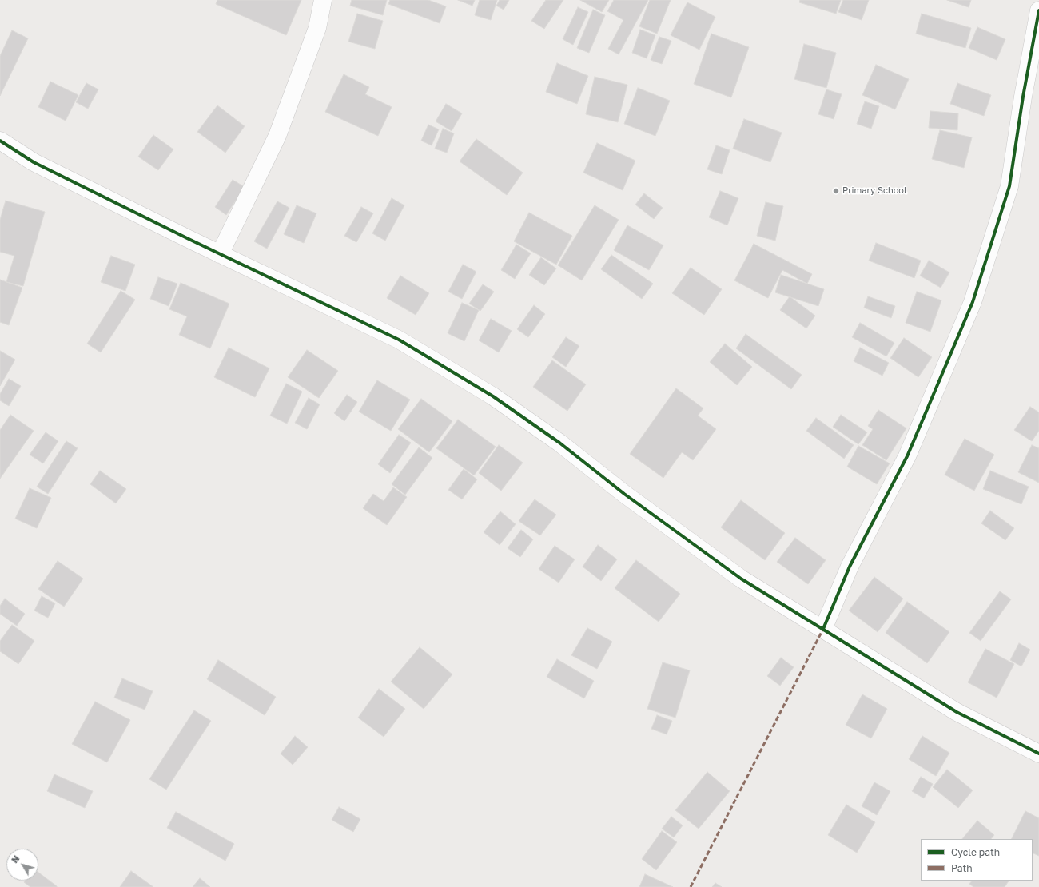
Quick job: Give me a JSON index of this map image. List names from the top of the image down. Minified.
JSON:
{"places":["Primary School"],"legend":["Cycle path","Path"],"north":"top left"}
